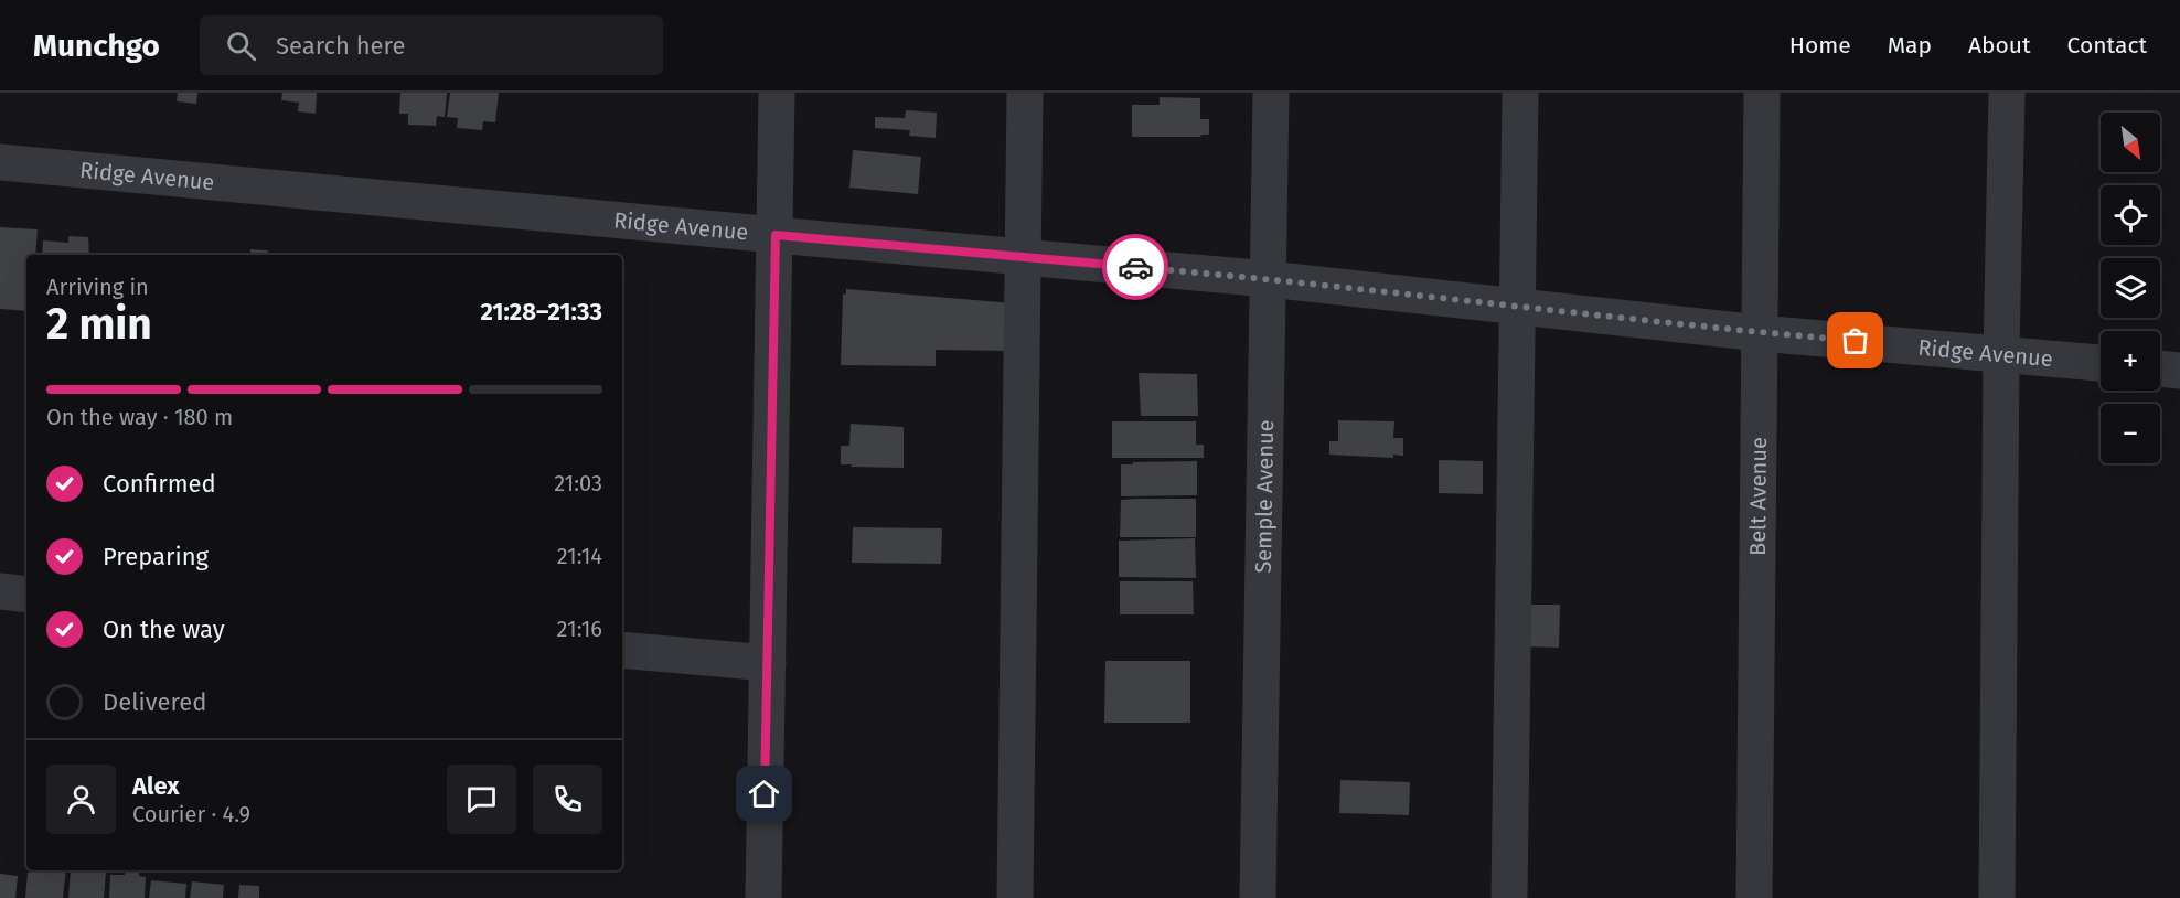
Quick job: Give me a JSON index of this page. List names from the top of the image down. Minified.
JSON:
{"streets":{"street":["Ridge Avenue","Semple Avenue","Belt Avenue"]},"crossings":[["Ridge Avenue","Semple Avenue"],["Ridge Avenue","Belt Avenue"]],"north":"bottom right","page":{"header":"Munchgo","search":"Search here","nav":["Home","Map","About","Contact"],"map_buttons":["+","−"],"heading":["2 min","Arriving in","21:28–21:33"],"panel":["Alex","Courier · 4.9"],"bar":"On the way · 180 m","list":[["Confirmed","21:03"],["Preparing","21:14"],["On the way","21:16"],"Delivered"]}}
